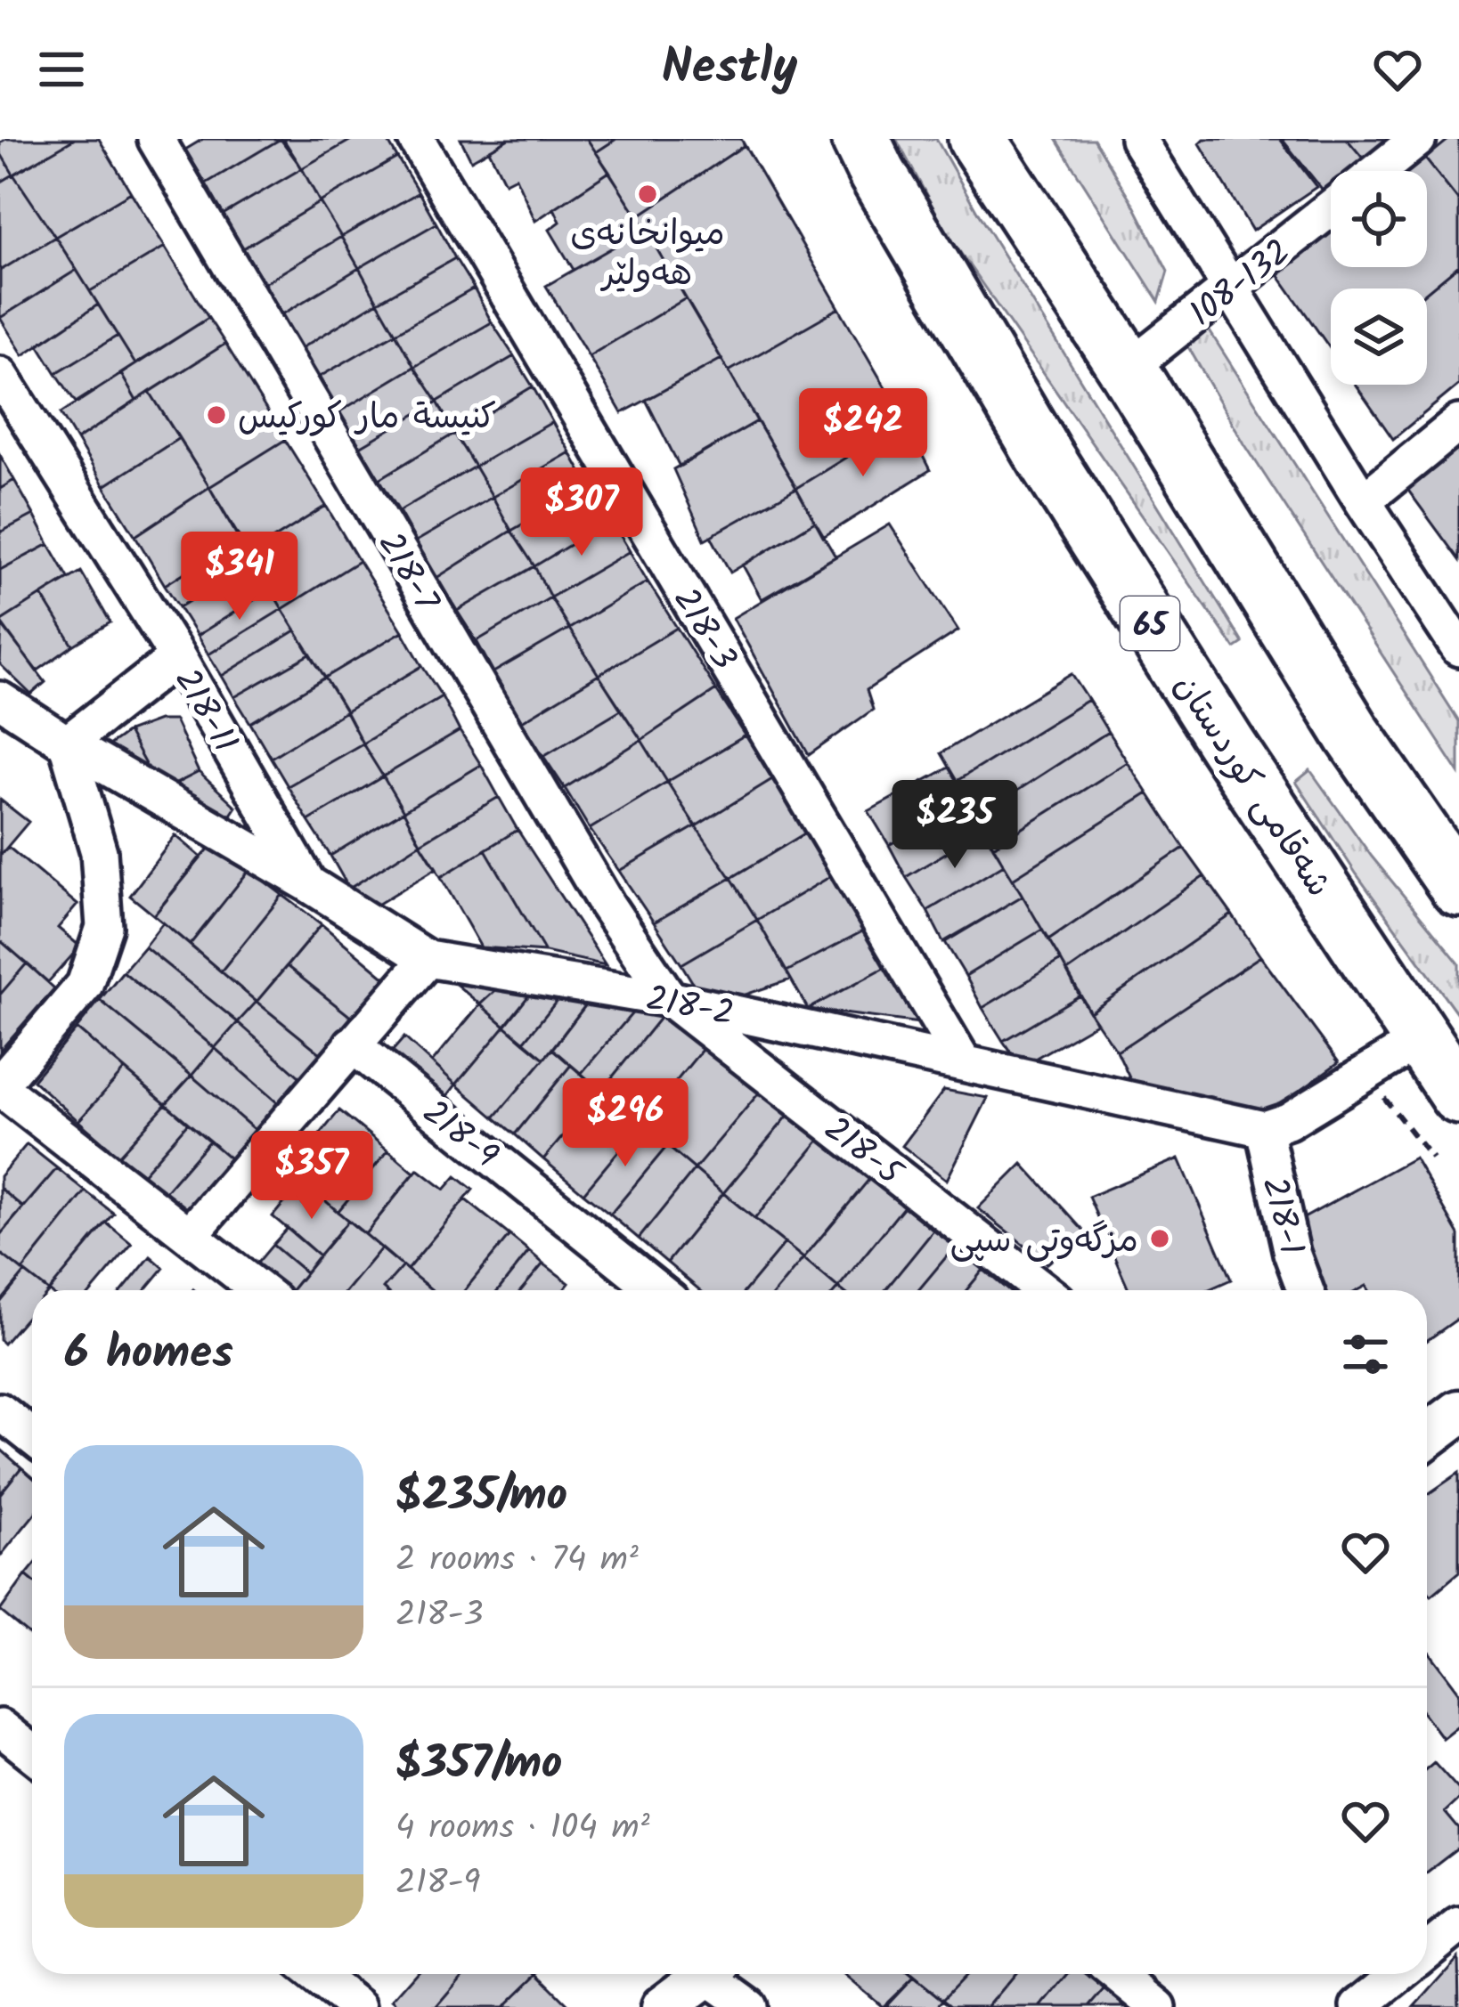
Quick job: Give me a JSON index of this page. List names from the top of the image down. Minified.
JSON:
{"streets":{"highway":["65","شەقامی کوردستان"],"street":["108-132","218-7","218-3","218-11","218-2","218-9","218-5","218-1"]},"crossings":[["218-7","218-2"],["218-7","218-5"],["218-3","218-2"],["218-11","218-2"],["218-2","218-5"],["218-2","218-1"]],"places":["میوانخانەی هەولێر","كنيسة مار كوركيس","مزگەوتی سپی"],"page":{"header":"Nestly","price":["$242","$307","$341","$235","$296","$357"],"heading":"6 homes","list":[{"name":"$235/mo","note":"2 rooms · 74 m² · 218-3"},{"name":"$357/mo","note":"4 rooms · 104 m² · 218-9"}]}}
